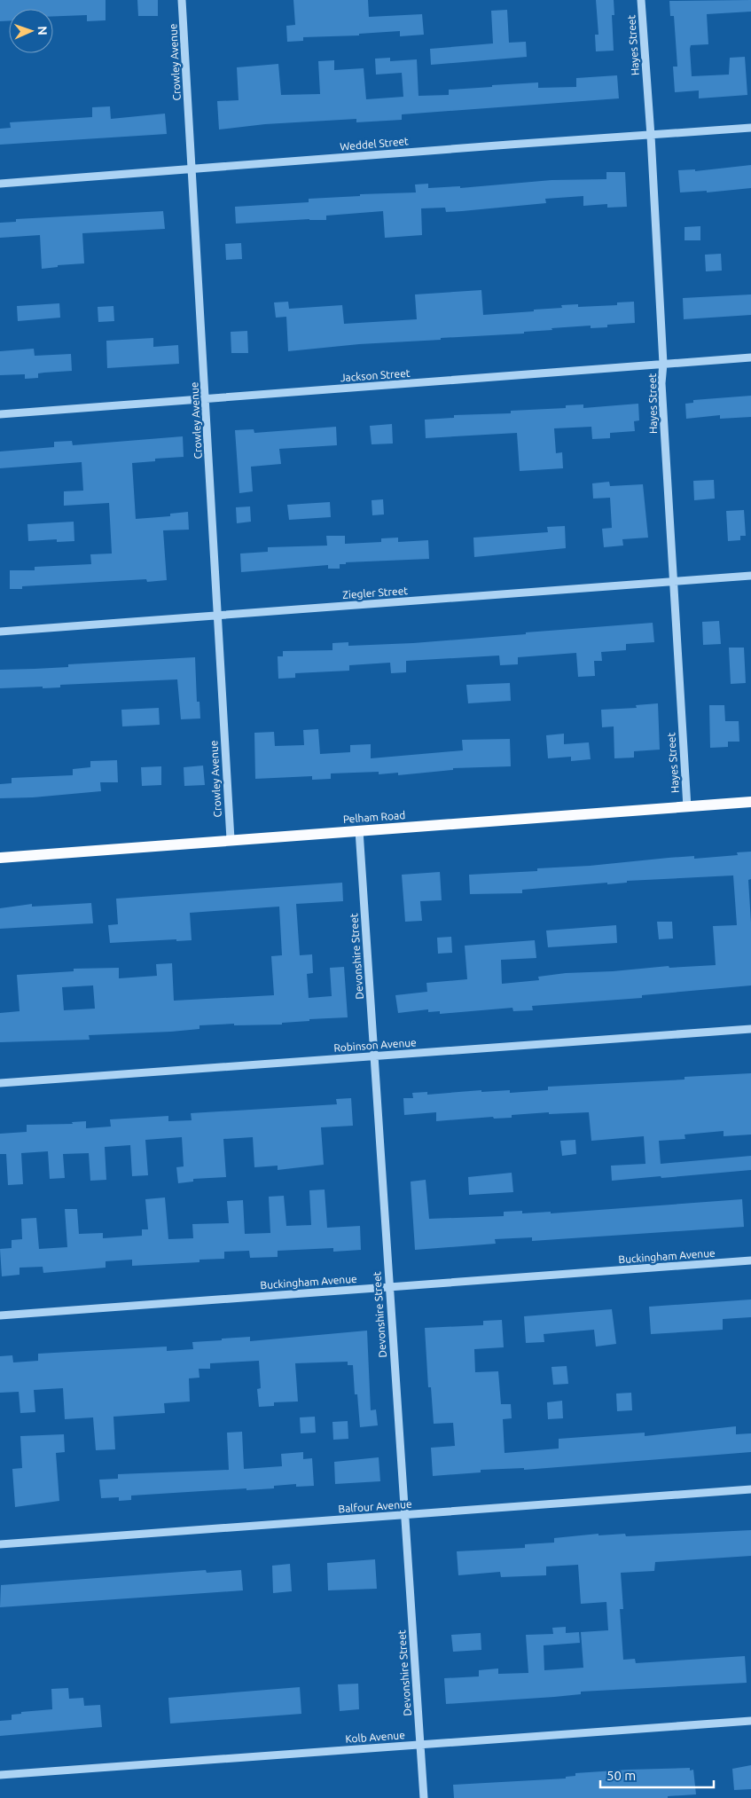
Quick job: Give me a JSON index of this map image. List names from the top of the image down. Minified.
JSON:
{"streets":{"main road":["Pelham Road"],"street":["Hayes Street","Crowley Avenue","Weddel Street","Jackson Street","Ziegler Street","Devonshire Street","Robinson Avenue","Buckingham Avenue","Balfour Avenue","Kolb Avenue"]},"crossings":[["Hayes Street","Weddel Street"],["Hayes Street","Jackson Street"],["Hayes Street","Ziegler Street"],["Hayes Street","Pelham Road"],["Crowley Avenue","Weddel Street"],["Crowley Avenue","Jackson Street"],["Crowley Avenue","Ziegler Street"],["Crowley Avenue","Pelham Road"],["Pelham Road","Devonshire Street"],["Devonshire Street","Robinson Avenue"],["Devonshire Street","Buckingham Avenue"],["Devonshire Street","Balfour Avenue"],["Devonshire Street","Kolb Avenue"]],"scale_bar":"50 m","north":"right"}
